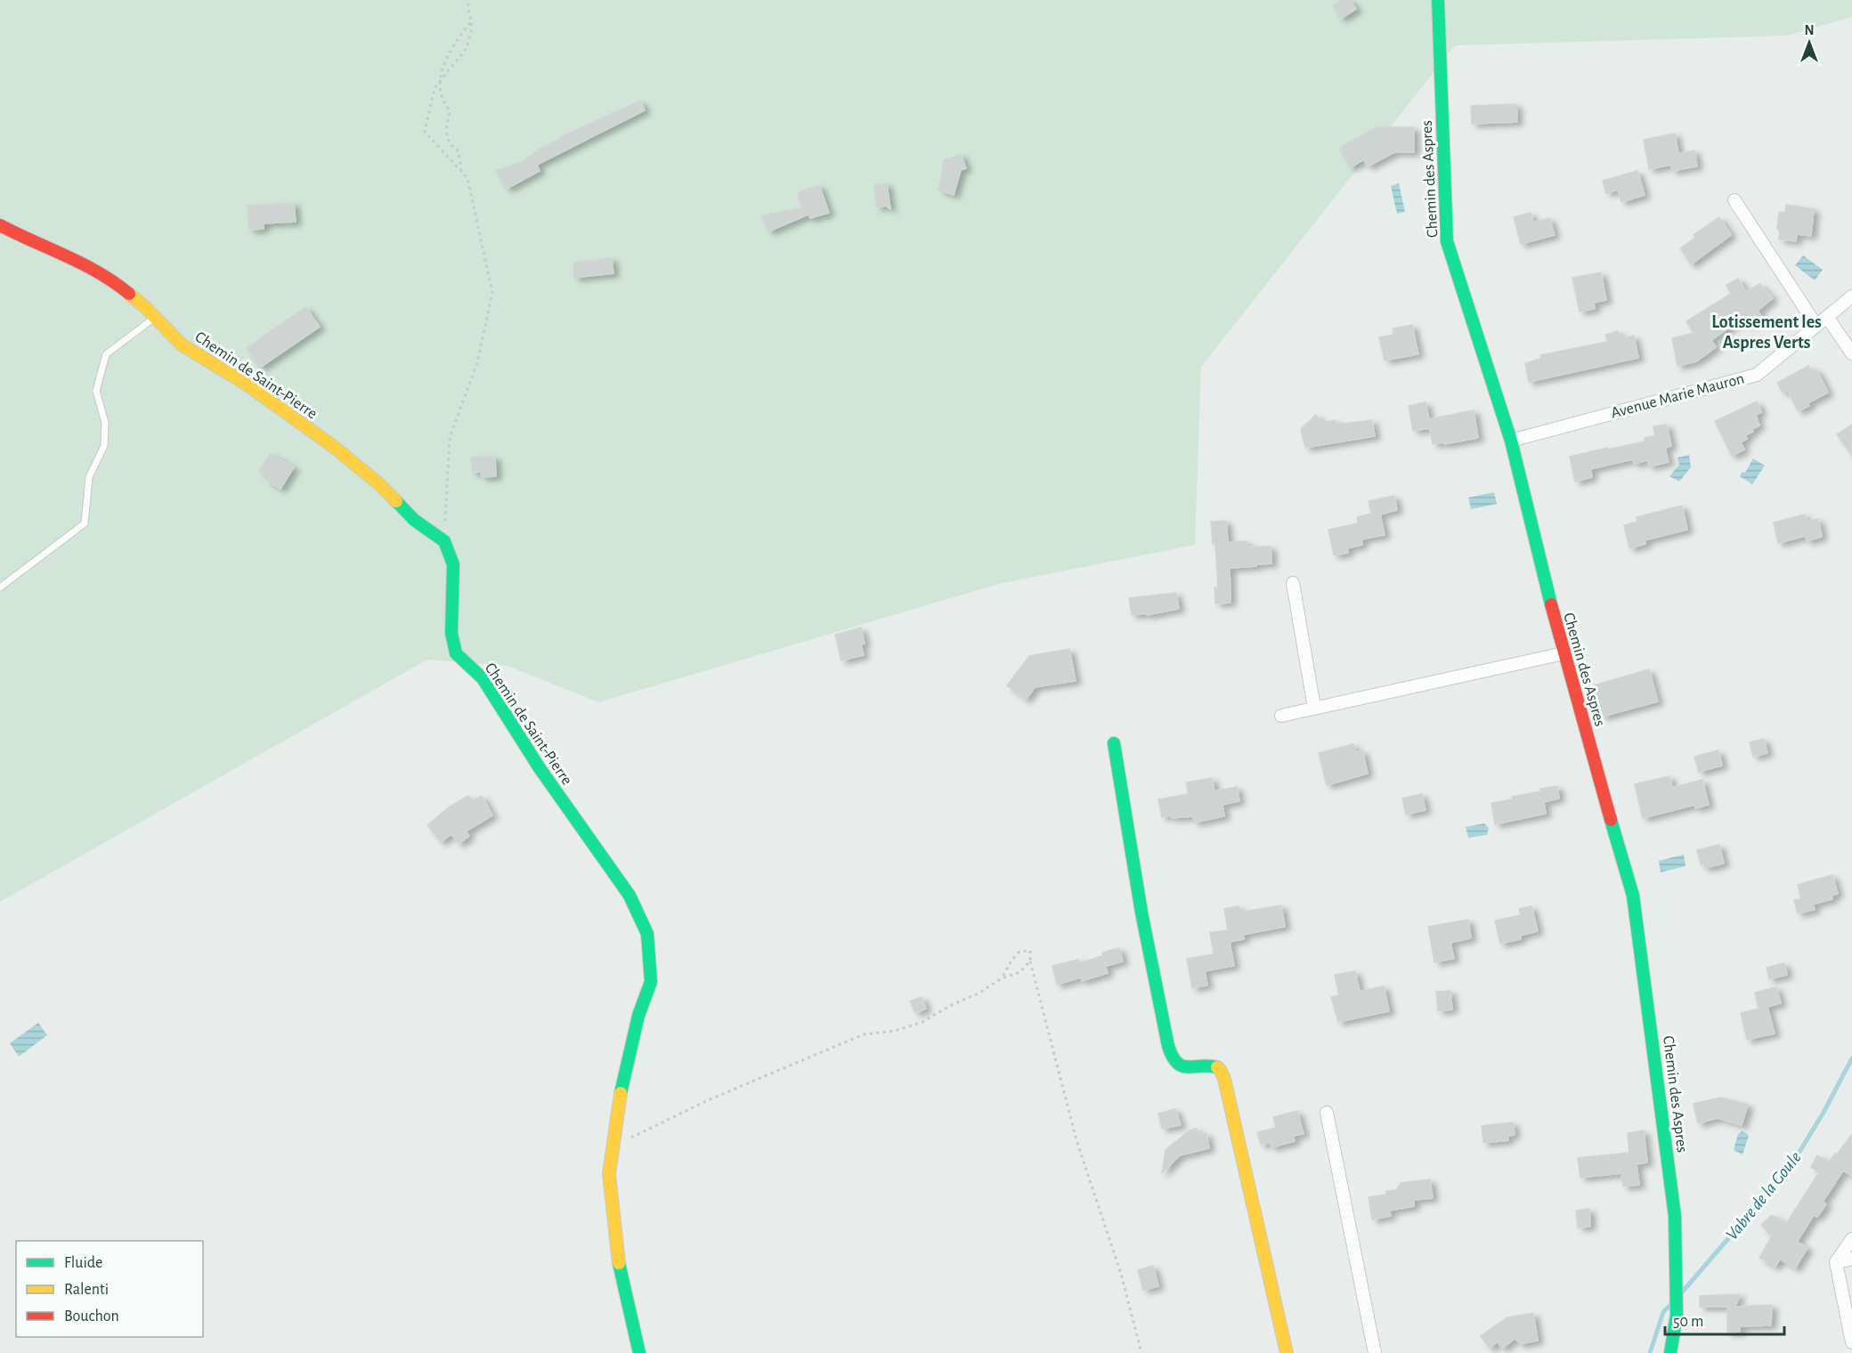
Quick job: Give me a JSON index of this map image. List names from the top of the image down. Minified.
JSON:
{"streets":{"street":["Chemin des Aspres","Chemin de Saint-Pierre","Avenue Marie Mauron"]},"crossings":[["Chemin des Aspres","Avenue Marie Mauron"]],"districts":["Lotissement les Aspres Verts"],"water":["Vabre de la Goule"],"legend":["Fluide","Ralenti","Bouchon"],"scale_bar":"50 m","north":"top"}
